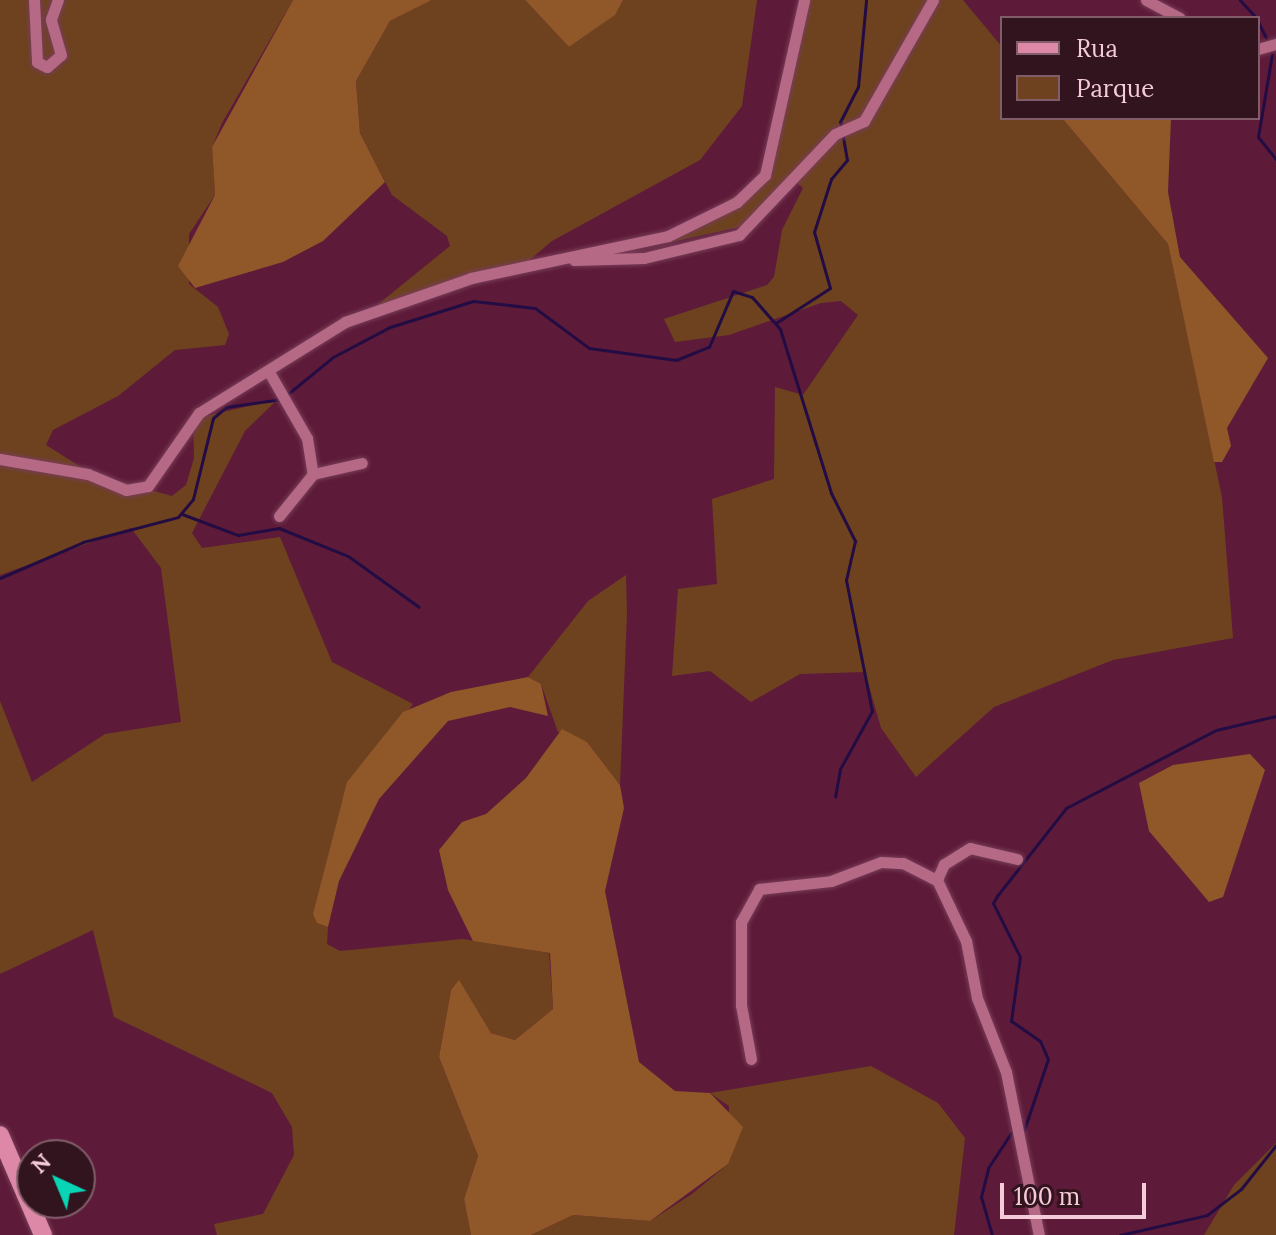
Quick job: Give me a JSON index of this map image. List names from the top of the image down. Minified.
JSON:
{"legend":["Rua","Parque"],"scale_bar":"100 m","north":"top left"}
